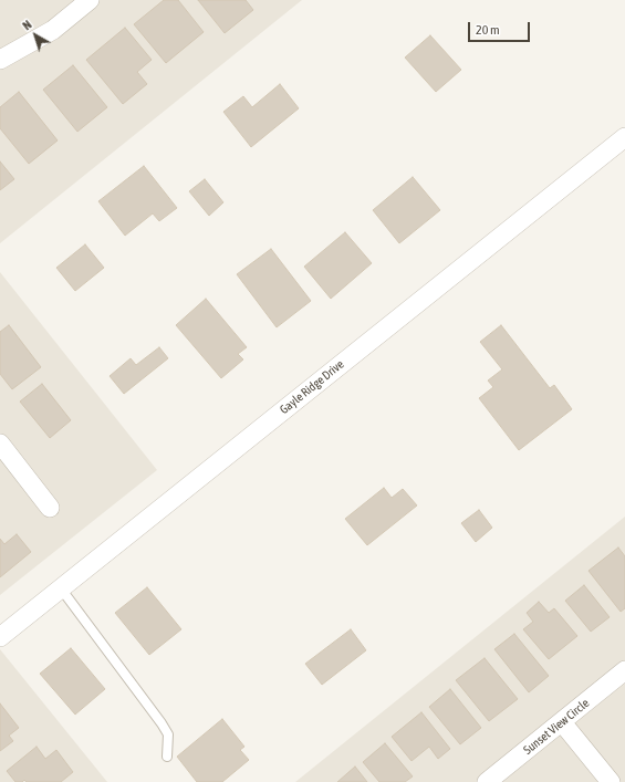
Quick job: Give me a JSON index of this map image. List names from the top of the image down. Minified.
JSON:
{"streets":{"street":["Gayle Ridge Drive","Sunset View Circle"]},"scale_bar":"20 m","north":"top left"}
